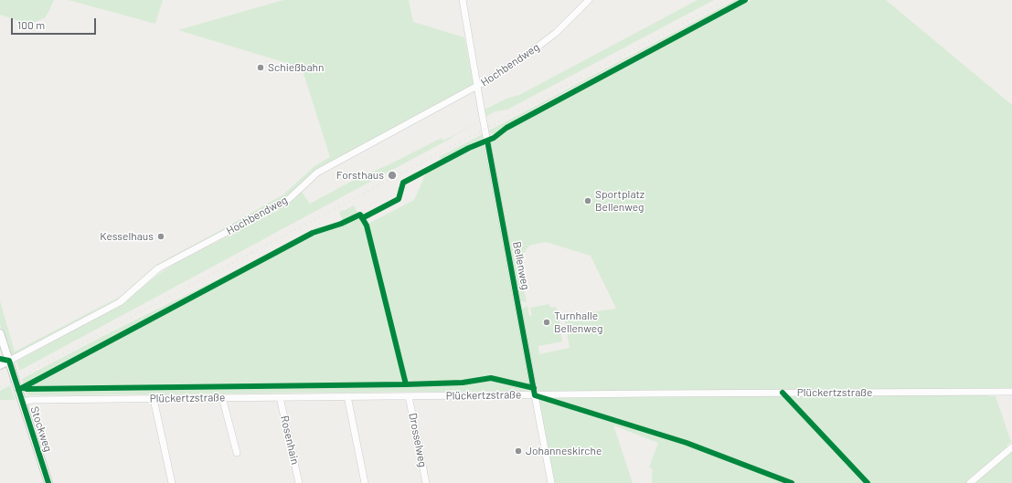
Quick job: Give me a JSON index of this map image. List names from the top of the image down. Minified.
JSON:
{"streets":{"street":["Hochbendweg","Bellenweg","Plückertzstraße","Stockweg","Rosenhain","Drosselweg"]},"crossings":[["Hochbendweg","Bellenweg"],["Hochbendweg","Stockweg"],["Bellenweg","Plückertzstraße"],["Plückertzstraße","Stockweg"],["Plückertzstraße","Rosenhain"],["Plückertzstraße","Drosselweg"]],"places":["Schießbahn","Forsthaus","Sportplatz Bellenweg","Kesselhaus","Turnhalle Bellenweg","Johanneskirche"],"scale_bar":"100 m"}
